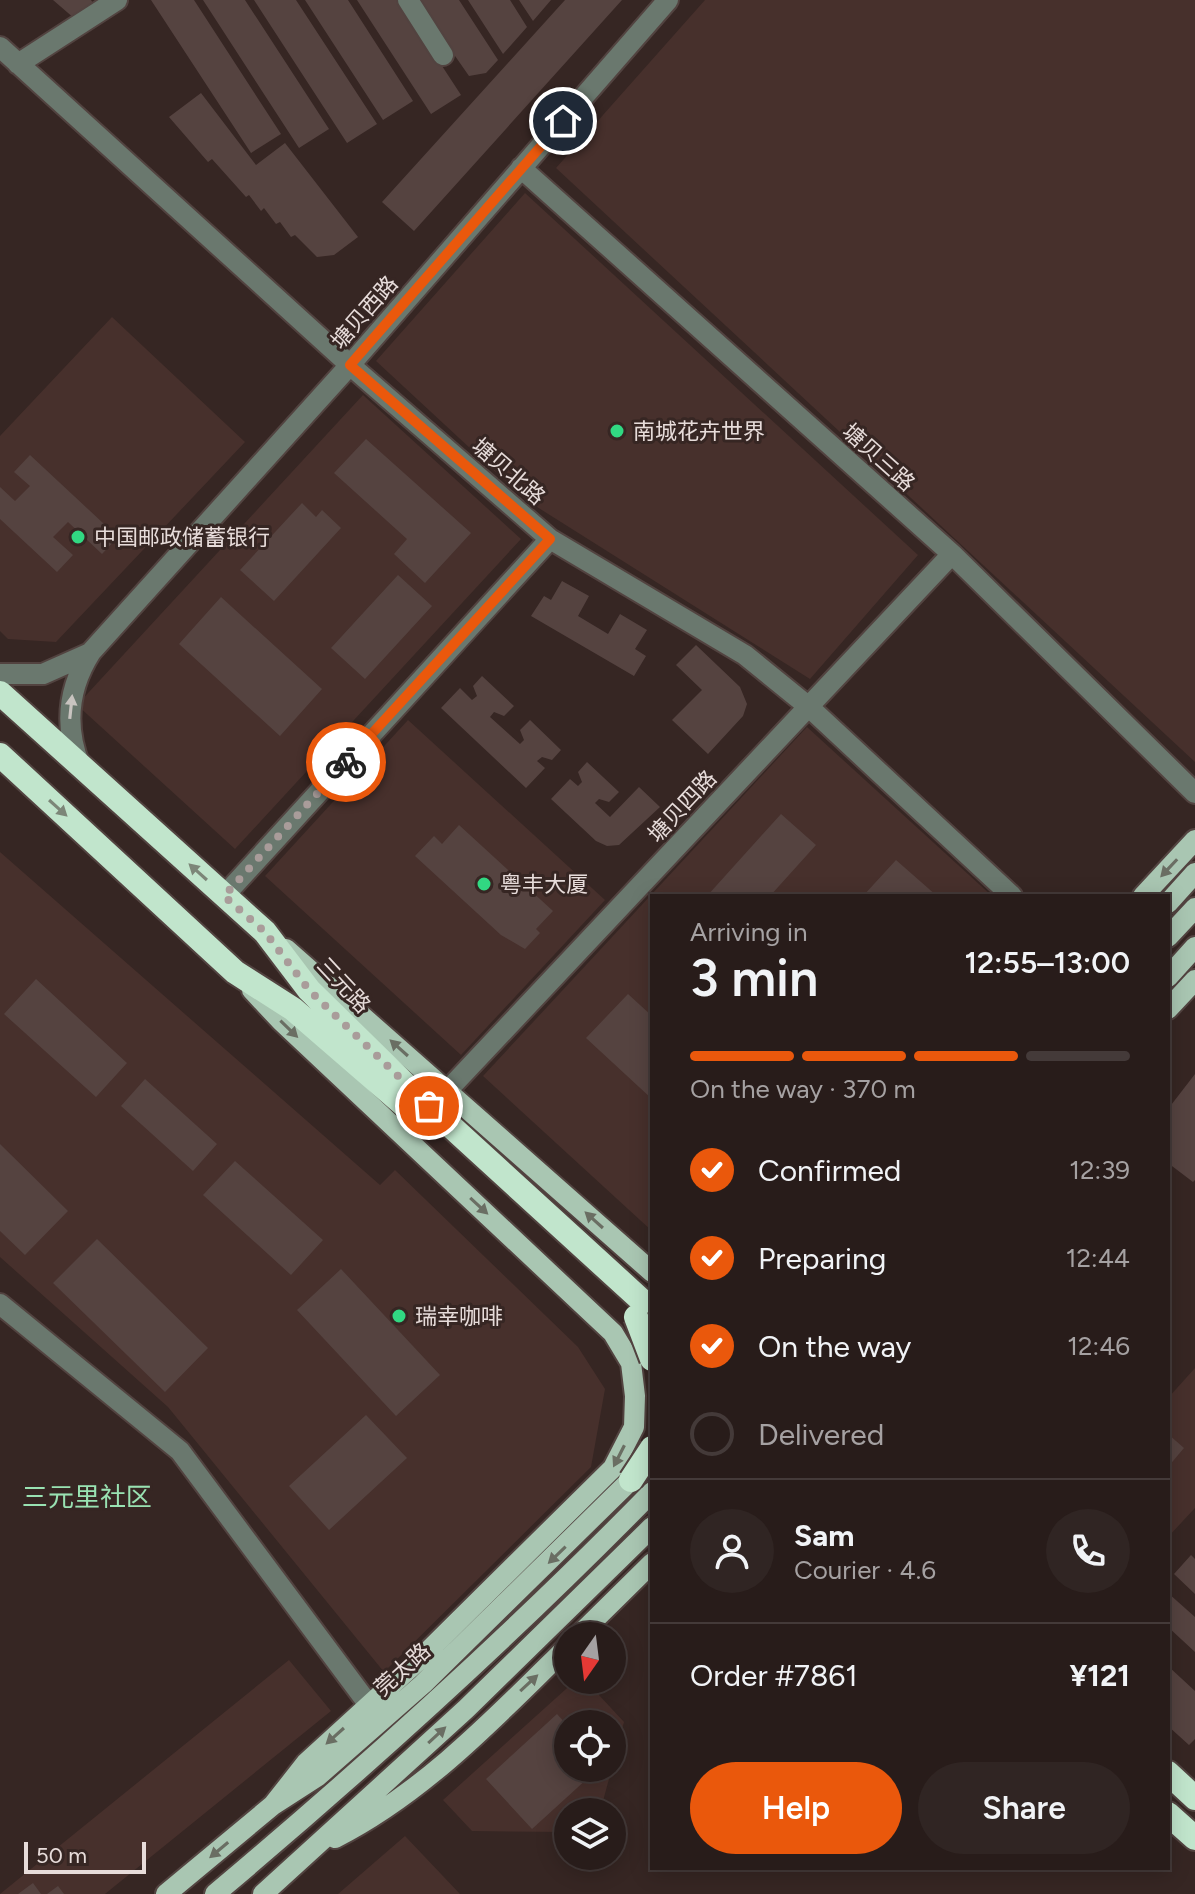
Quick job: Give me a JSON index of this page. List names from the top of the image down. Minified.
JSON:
{"streets":{"highway":["三元路"],"main road":["莞太路"],"street":["塘贝西路","塘贝三路","塘贝北路","塘贝四路"]},"crossings":[["塘贝西路","塘贝三路"],["塘贝西路","塘贝北路"],["塘贝三路","塘贝四路"],["塘贝北路","塘贝四路"]],"districts":["三元里社区"],"places":["南城花卉世界","中国邮政储蓄银行","粤丰大厦","瑞幸咖啡"],"scale_bar":"50 m","north":"bottom","page":{"heading":["3 min","Arriving in","12:55–13:00"],"panel":["Sam","Courier · 4.6","Order #7861","¥121"],"bar":"On the way · 370 m","list":[["Confirmed","12:39"],["Preparing","12:44"],["On the way","12:46"],"Delivered"],"buttons":["Help","Share"],"scale":"50 m"}}
